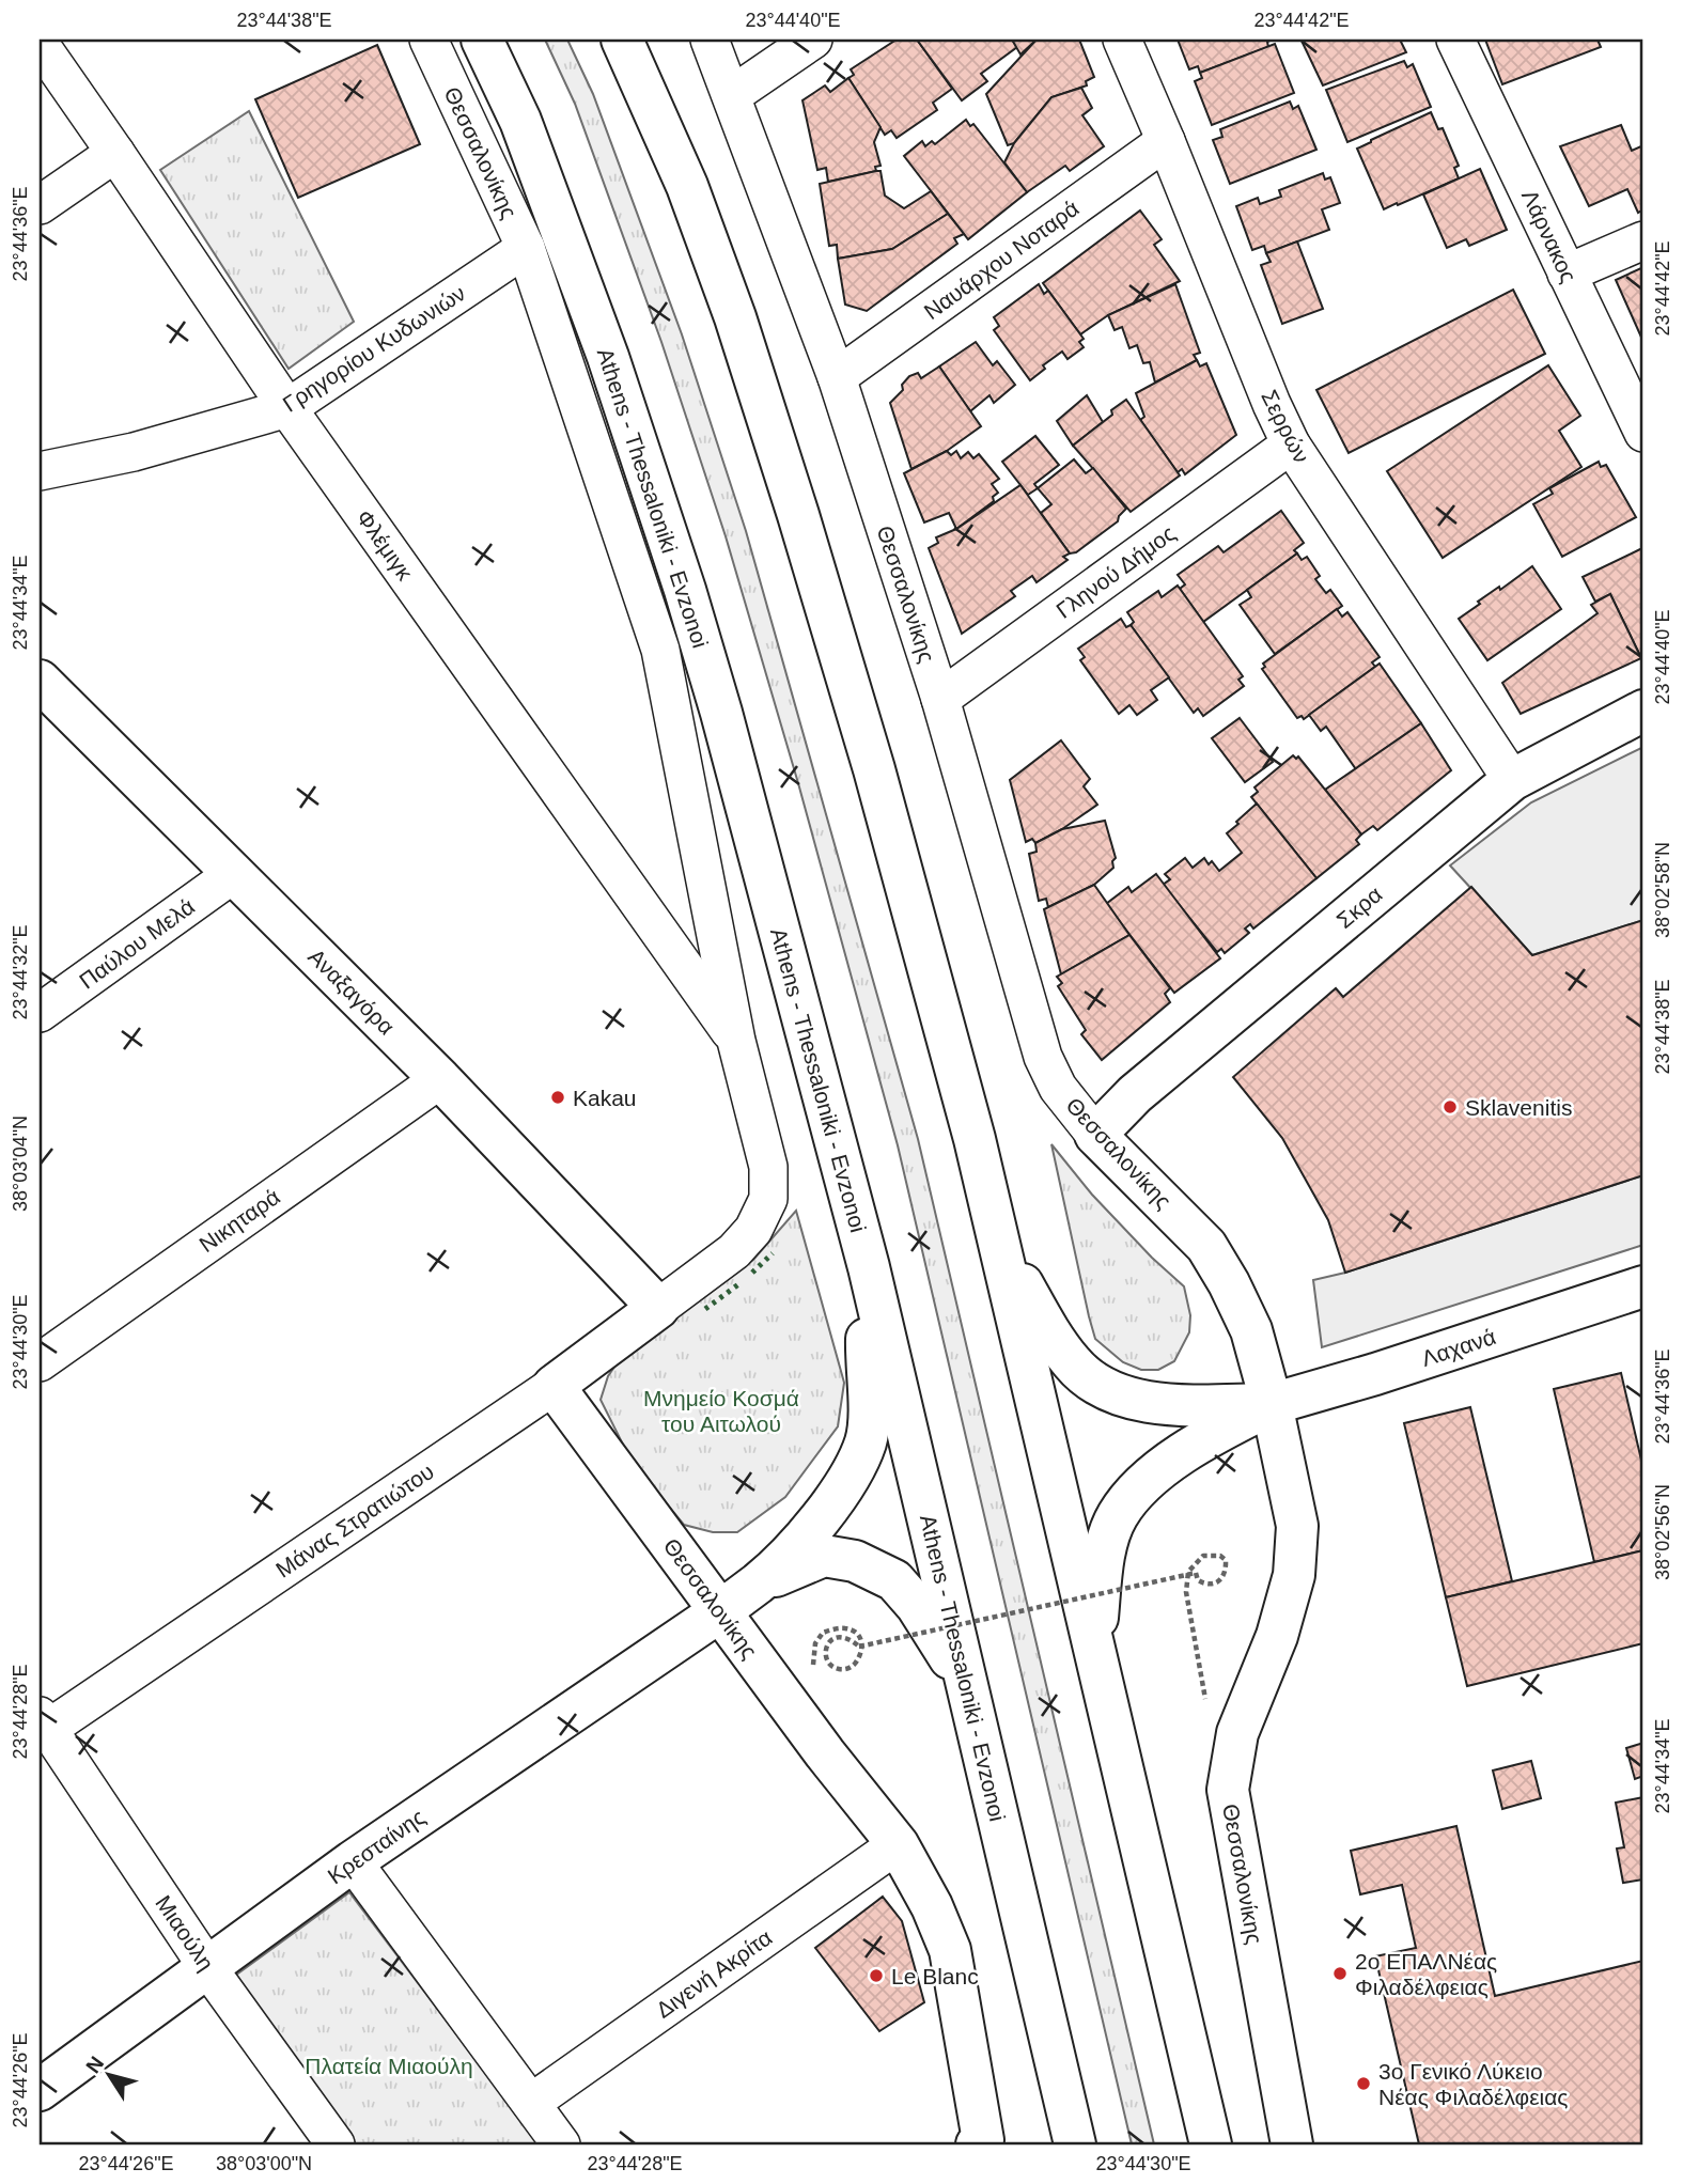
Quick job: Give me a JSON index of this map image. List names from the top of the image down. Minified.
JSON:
{"streets":{"main road":["Θεσσαλονίκης","Athens - Thessaloniki - Evzonoi","Σκρα","Αναξαγόρα","Λαχανά","Μάνας Στρατιώτου","Κρεσταίνης"],"street":["Λάρνακος","Ναυάρχου Νοταρά","Γρηγορίου Κυδωνιών","Σερρών","Φλέμιγκ","Γληνού Δήμος","Παύλου Μελά","Νικηταρά","Μιαούλη","Διγενή Ακρίτα"]},"crossings":[["Θεσσαλονίκης","Ναυάρχου Νοταρά"],["Θεσσαλονίκης","Γρηγορίου Κυδωνιών"],["Θεσσαλονίκης","Φλέμιγκ"],["Θεσσαλονίκης","Γληνού Δήμος"],["Θεσσαλονίκης","Σκρα"],["Θεσσαλονίκης","Αναξαγόρα"],["Θεσσαλονίκης","Λαχανά"],["Θεσσαλονίκης","Μάνας Στρατιώτου"],["Θεσσαλονίκης","Κρεσταίνης"],["Θεσσαλονίκης","Διγενή Ακρίτα"],["Ναυάρχου Νοταρά","Σερρών"],["Γρηγορίου Κυδωνιών","Φλέμιγκ"],["Σερρών","Γληνού Δήμος"],["Σερρών","Σκρα"],["Παύλου Μελά","Αναξαγόρα"],["Αναξαγόρα","Νικηταρά"],["Αναξαγόρα","Μάνας Στρατιώτου"],["Μάνας Στρατιώτου","Μιαούλη"],["Κρεσταίνης","Μιαούλη"]],"parks":["Μνημείο Κοσμά του Αιτωλού","Πλατεία Μιαούλη"],"places":["Kakau","Sklavenitis","2ο ΕΠΑΛΝέας Φιλαδέλφειας","Le Blanc","3ο Γενικό Λύκειο Νέας Φιλαδέλφειας"],"north":"top left","coordinates":["23°44'38\"E","23°44'40\"E","23°44'42\"E","23°44'36\"E","23°44'34\"E","38°02'58\"N","23°44'32\"E","38°03'04\"N","23°44'30\"E","38°02'56\"N","23°44'28\"E","23°44'26\"E","38°03'00\"N"]}
